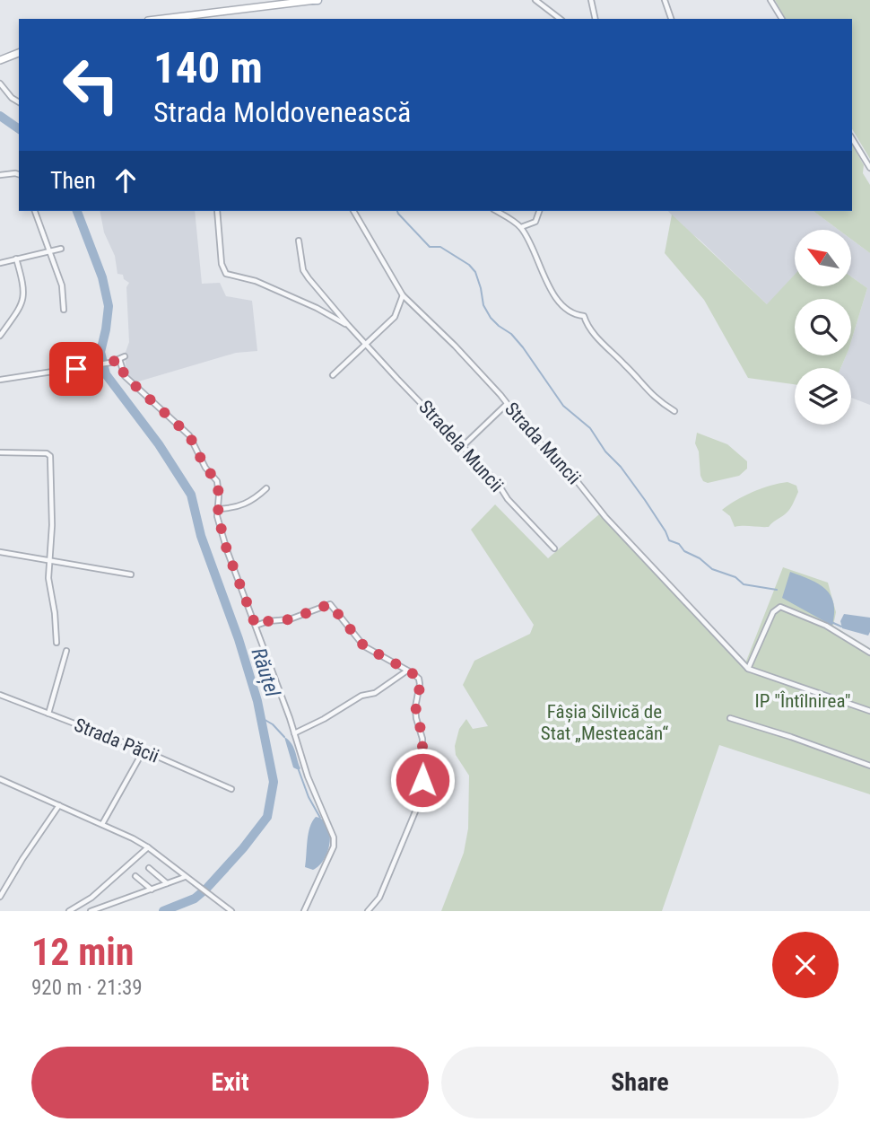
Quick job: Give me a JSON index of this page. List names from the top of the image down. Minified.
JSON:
{"streets":{"street":["Strada Muncii","Stradela Muncii","Strada Păcii"]},"water":["Răuțel"],"parks":["IP \"Întîlnirea\"","Fâșia Silvică de Stat „Mesteacăn“"],"north":"top left","page":{"turn":["140 m","Strada Moldovenească"],"then":"Then","heading":["12 min","920 m · 21:39"],"buttons":["Exit","Share"]}}
